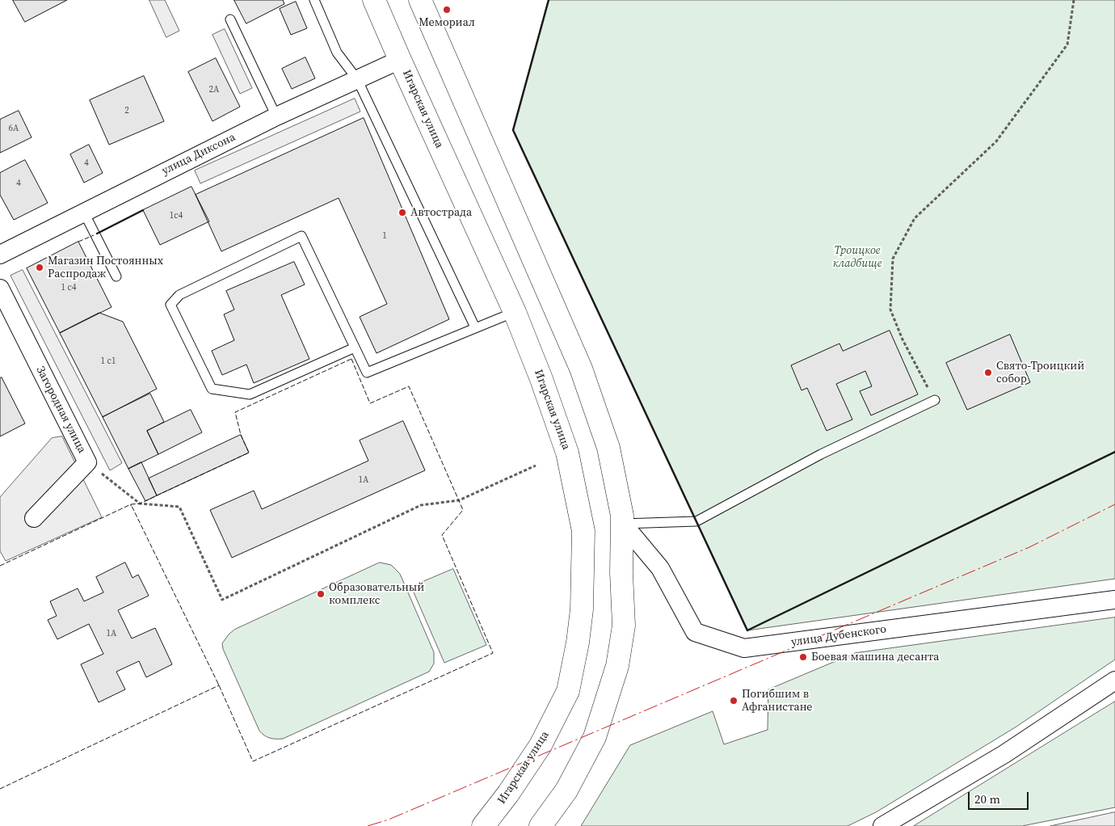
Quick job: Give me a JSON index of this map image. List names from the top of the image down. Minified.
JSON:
{"streets":{"main road":["Игарская улица"],"street":["улица Диксона","Загородная улица","улица Дубенского"]},"crossings":[["Игарская улица","улица Диксона"]],"parks":["Троицкое кладбище"],"places":["Мемориал","Автострада","Магазин Постоянных Распродаж","Свято-Троицкий собор","Образовательный комплекс","Боевая машина десанта","Погибшим в Афганистане"],"house_numbers":["2А","2","6А","4","4","1с4","1","1 с4","1 с1","1А","1А"],"scale_bar":"20 m"}
